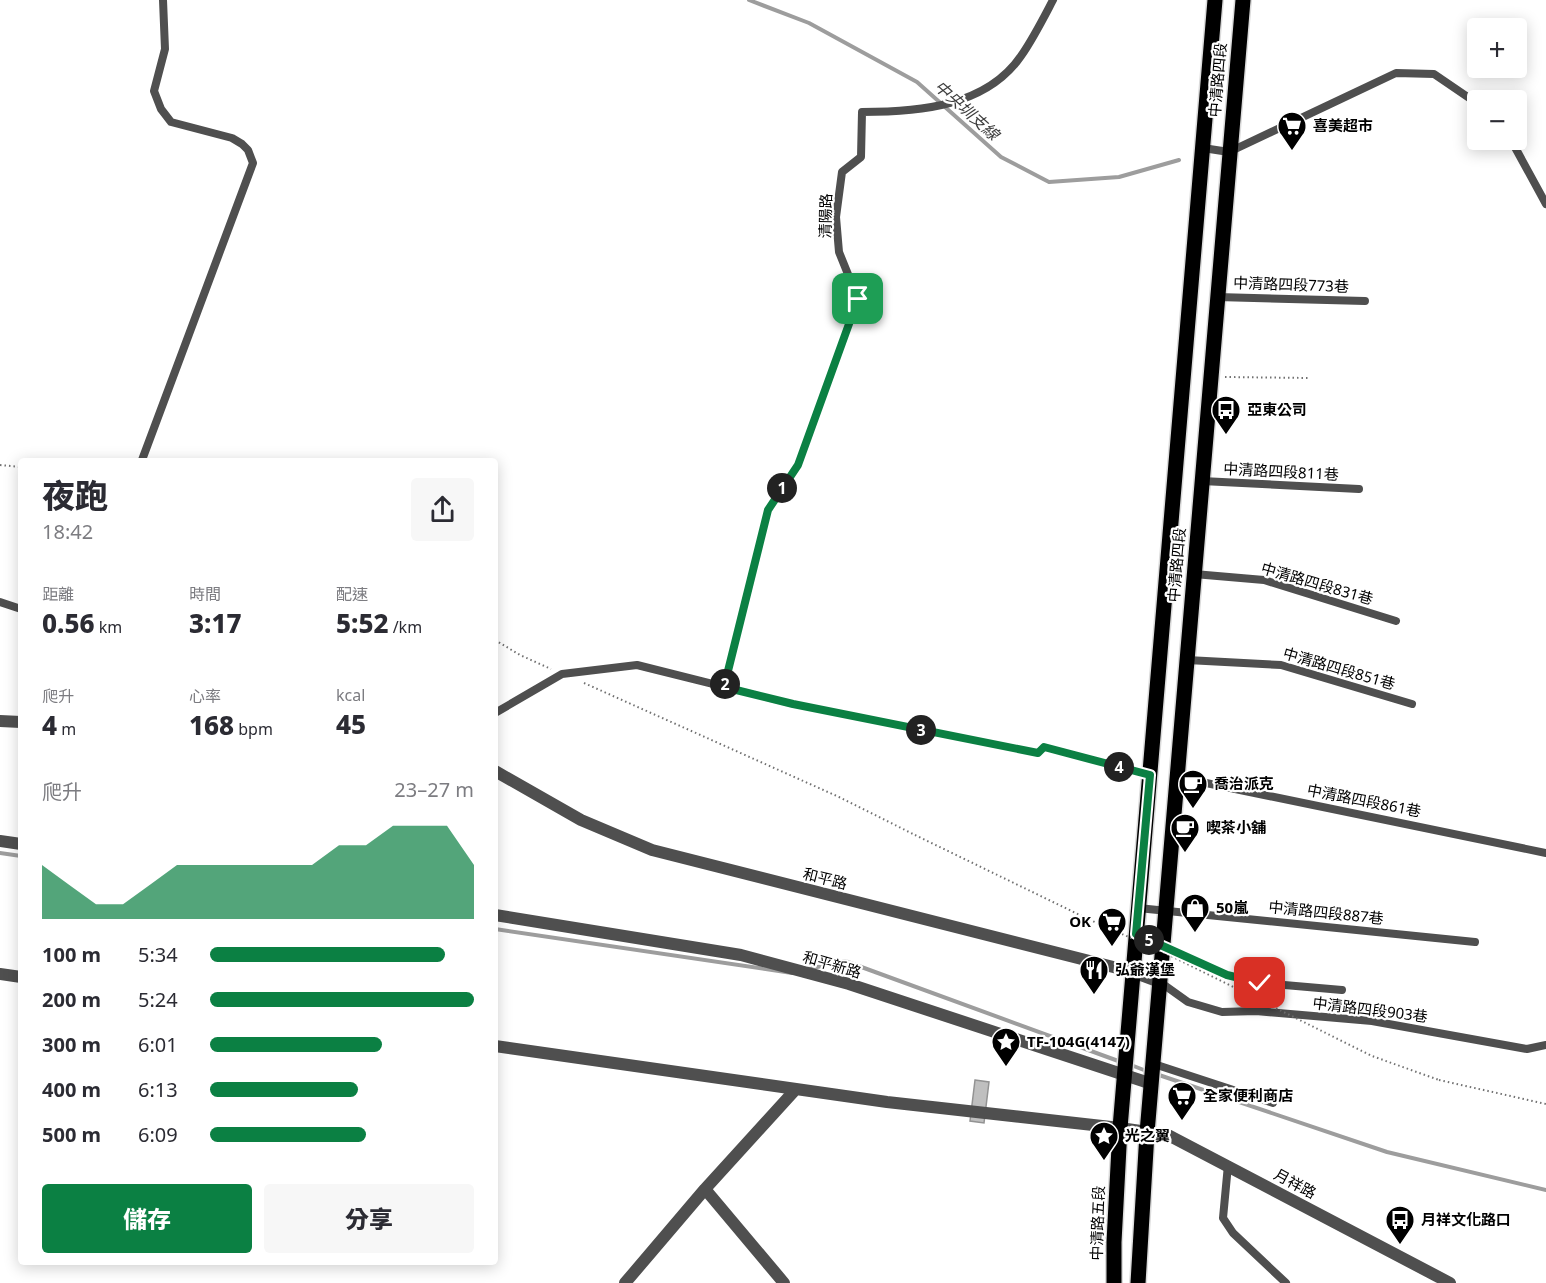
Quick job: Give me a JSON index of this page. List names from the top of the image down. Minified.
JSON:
{"streets":{"main road":["中清路四段","中清路五段"],"street":["和平路","和平新路","月祥路"],"lane":["清陽路","中清路四段773巷","中清路四段811巷","中清路四段831巷","中清路四段851巷","中清路四段861巷","中清路四段887巷","中清路四段903巷"]},"crossings":[["中清路四段","中清路四段773巷"],["中清路四段","中清路四段811巷"],["中清路四段","中清路四段831巷"],["中清路四段","中清路四段851巷"],["中清路四段","中清路四段861巷"],["中清路四段","和平路"],["中清路四段","中清路四段887巷"],["中清路四段","和平新路"],["中清路四段","中清路四段903巷"],["中清路四段","月祥路"],["中清路四段","中清路五段"],["和平路","中清路四段903巷"],["月祥路","中清路五段"]],"water":["中央圳支線"],"places":{"supermarket":["喜美超市","OK","全家便利商店"],"bus stop":["亞東公司","月祥文化路口"],"cafe":["喬治派克","喫茶小舖"],"shop":["50嵐"],"restaurant":["弘爺漢堡"],"place":["TF-104G(4147)","光之翼"]},"page":{"map_buttons":["+","−"],"heading":["夜跑","18:42"],"pins":["1","2","3","4","5"],"stats":[["距離","0.56 km"],["時間","3:17"],["配速","5:52 /km"],["爬升","4 m"],["心率","168 bpm"],["kcal","45"]],"chart":["爬升","23–27 m"],"list":[{"name":"100 m","note":"5:34"},{"name":"200 m","note":"5:24"},{"name":"300 m","note":"6:01"},{"name":"400 m","note":"6:13"},{"name":"500 m","note":"6:09"}],"buttons":["儲存","分享"]}}
